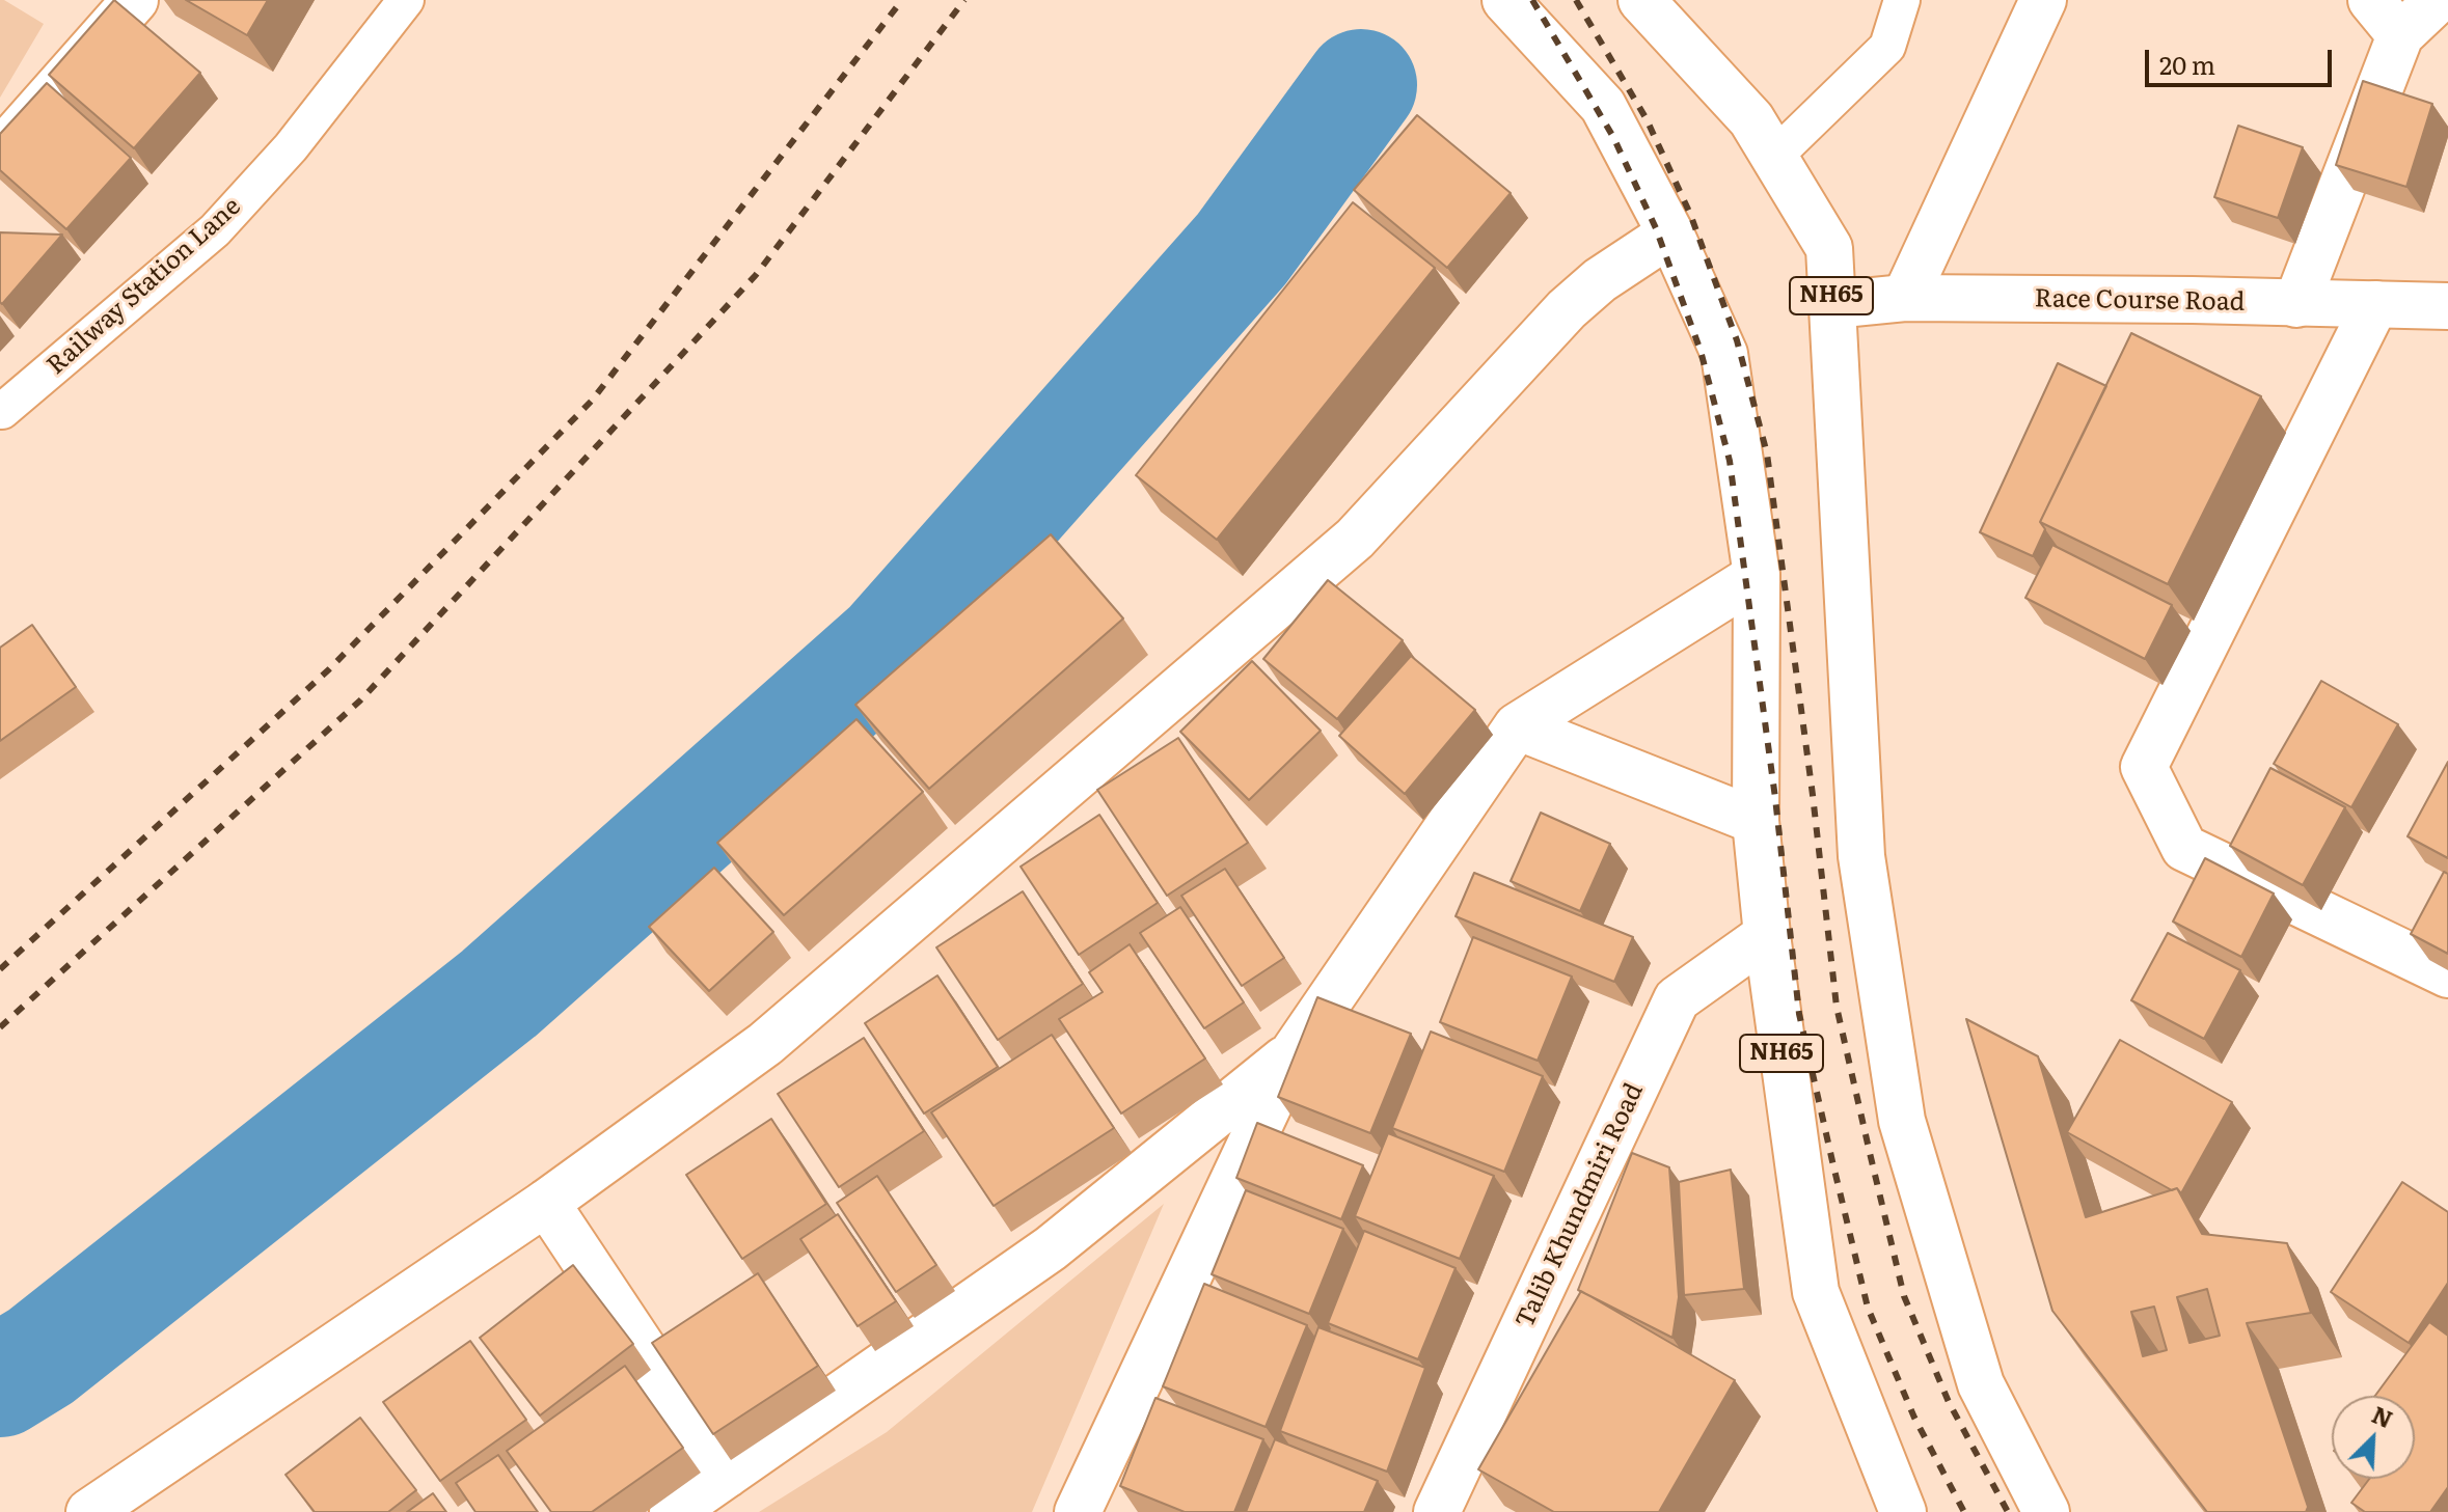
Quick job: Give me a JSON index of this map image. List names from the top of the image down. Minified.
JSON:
{"streets":{"main road":["NH65","Race Course Road","Talib Khundmiri Road"],"lane":["Railway Station Lane"]},"crossings":[["NH65","Race Course Road"],["NH65","Talib Khundmiri Road"]],"scale_bar":"20 m","north":"top right"}
